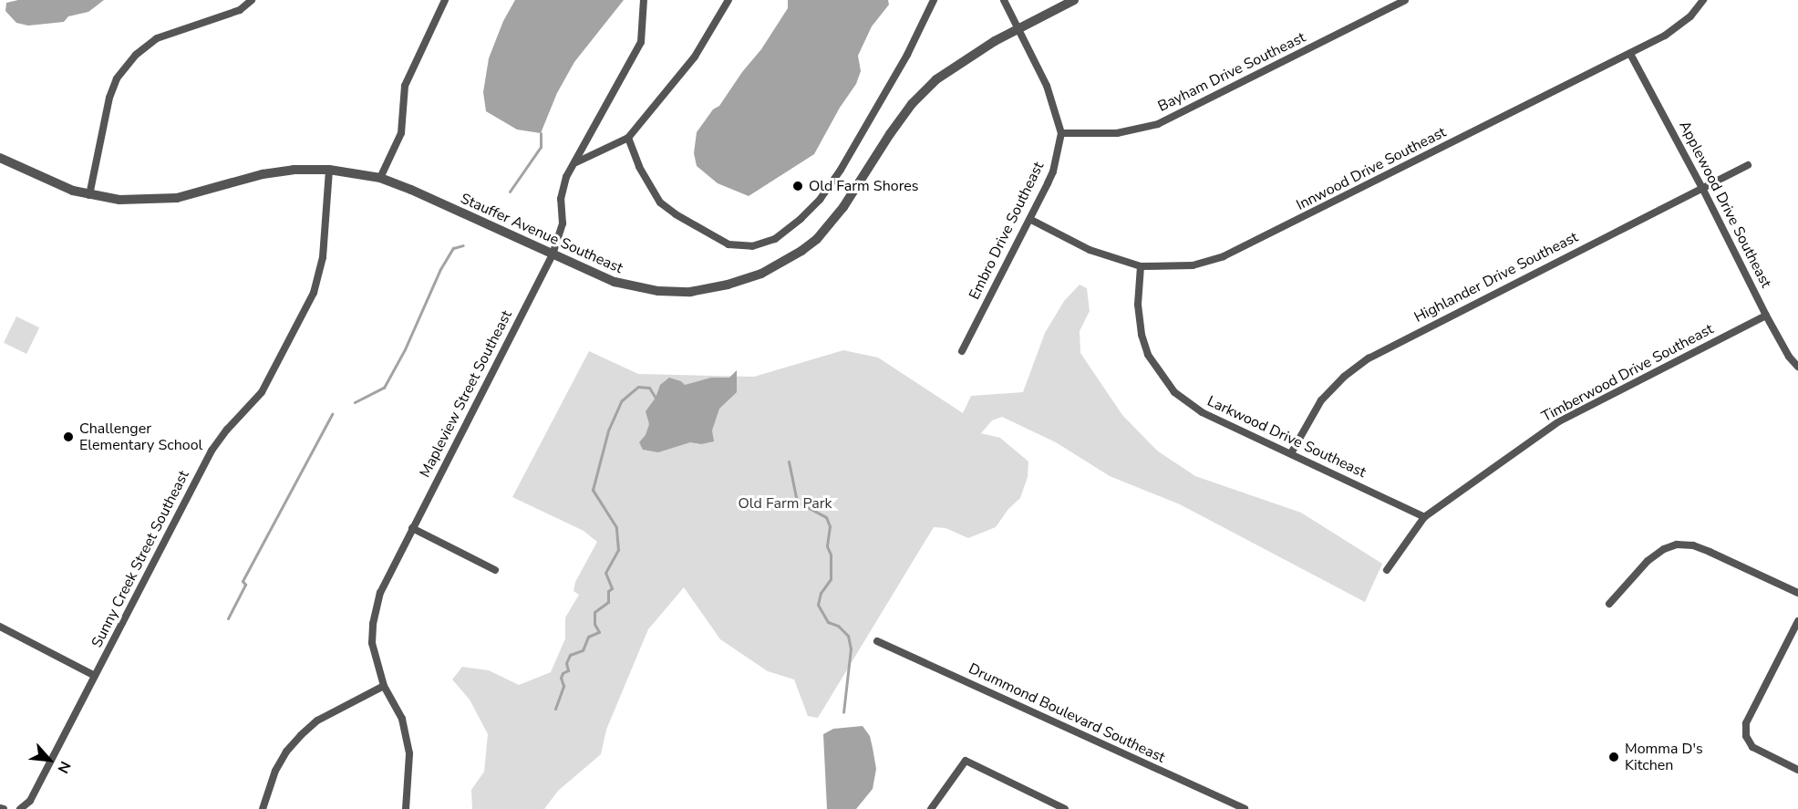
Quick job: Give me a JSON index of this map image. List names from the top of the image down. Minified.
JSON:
{"streets":{"street":["Bayham Drive Southeast","Innwood Drive Southeast","Applewood Drive Southeast","Embro Drive Southeast","Stauffer Avenue Southeast","Highlander Drive Southeast","Timberwood Drive Southeast","Mapleview Street Southeast","Larkwood Drive Southeast","Sunny Creek Street Southeast","Drummond Boulevard Southeast"]},"crossings":[["Bayham Drive Southeast","Embro Drive Southeast"],["Innwood Drive Southeast","Applewood Drive Southeast"],["Innwood Drive Southeast","Embro Drive Southeast"],["Innwood Drive Southeast","Larkwood Drive Southeast"],["Applewood Drive Southeast","Highlander Drive Southeast"],["Applewood Drive Southeast","Timberwood Drive Southeast"],["Embro Drive Southeast","Stauffer Avenue Southeast"],["Stauffer Avenue Southeast","Mapleview Street Southeast"],["Stauffer Avenue Southeast","Sunny Creek Street Southeast"],["Highlander Drive Southeast","Larkwood Drive Southeast"],["Timberwood Drive Southeast","Larkwood Drive Southeast"]],"parks":["Old Farm Park"],"places":["Old Farm Shores","Challenger Elementary School","Momma D's Kitchen"],"north":"bottom right"}
